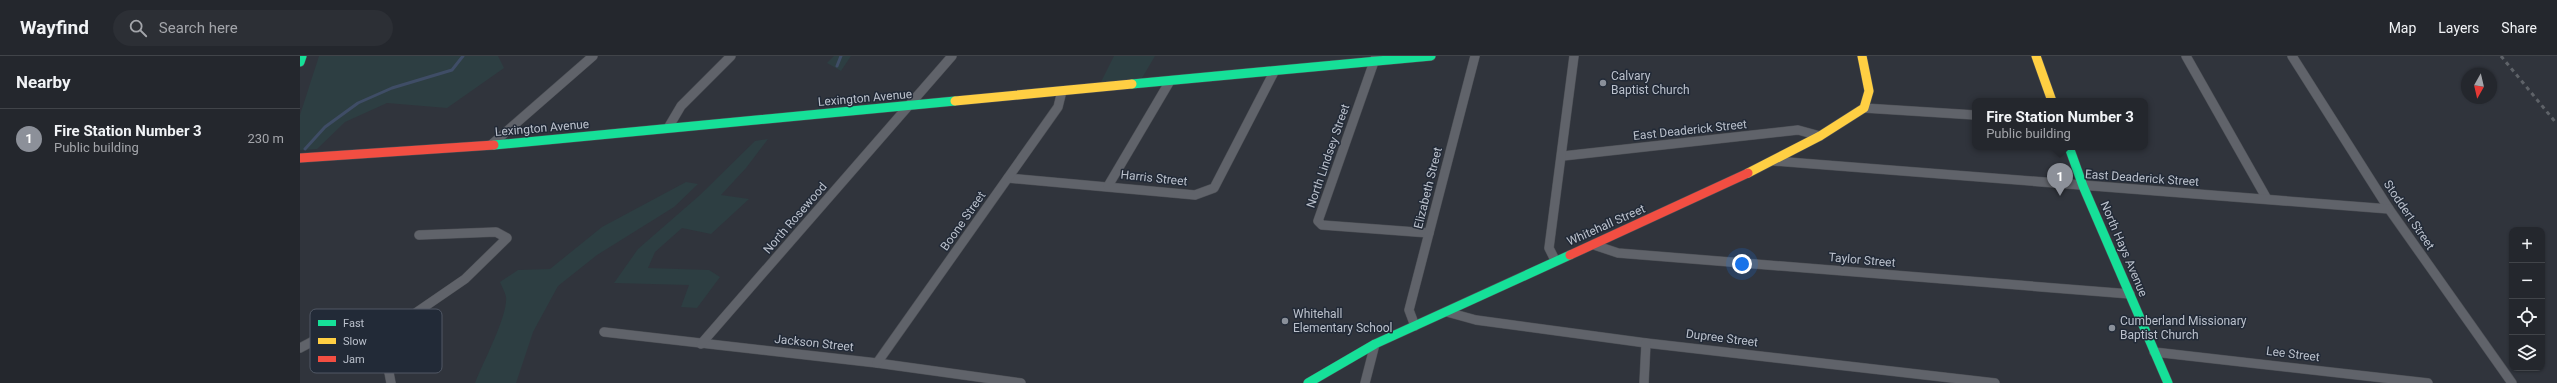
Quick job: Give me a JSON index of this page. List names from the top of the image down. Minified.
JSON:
{"streets":{"street":["Lexington Avenue","East Deaderick Street","North Lindsey Street","Harris Street","Elizabeth Street","Stoddert Street","North Rosewood","Boone Street","Whitehall Street","North Hays Avenue","Taylor Street","Dupree Street","Jackson Street","Lee Street"]},"crossings":[["Lexington Avenue","North Lindsey Street"],["Lexington Avenue","Harris Street"],["Lexington Avenue","North Rosewood"],["Lexington Avenue","Boone Street"],["East Deaderick Street","Stoddert Street"],["East Deaderick Street","Whitehall Street"],["East Deaderick Street","North Hays Avenue"],["North Lindsey Street","Elizabeth Street"],["Harris Street","Boone Street"],["Elizabeth Street","Whitehall Street"],["North Rosewood","Jackson Street"],["Boone Street","Jackson Street"],["Whitehall Street","Taylor Street"],["Whitehall Street","Dupree Street"],["North Hays Avenue","Taylor Street"],["North Hays Avenue","Lee Street"]],"places":["Calvary Baptist Church","Whitehall Elementary School","Cumberland Missionary Baptist Church"],"legend":["Fast","Slow","Jam"],"north":"bottom","page":{"header":"Wayfind","search":"Search here","nav":["Map","Layers","Share"],"heading":"Nearby","popup":["Fire Station Number 3","Public building"],"list":[{"mark":"1","name":"Fire Station Number 3","note":"Public building","value":"230 m"}],"pins":"1","map_buttons":["+","−"]}}
